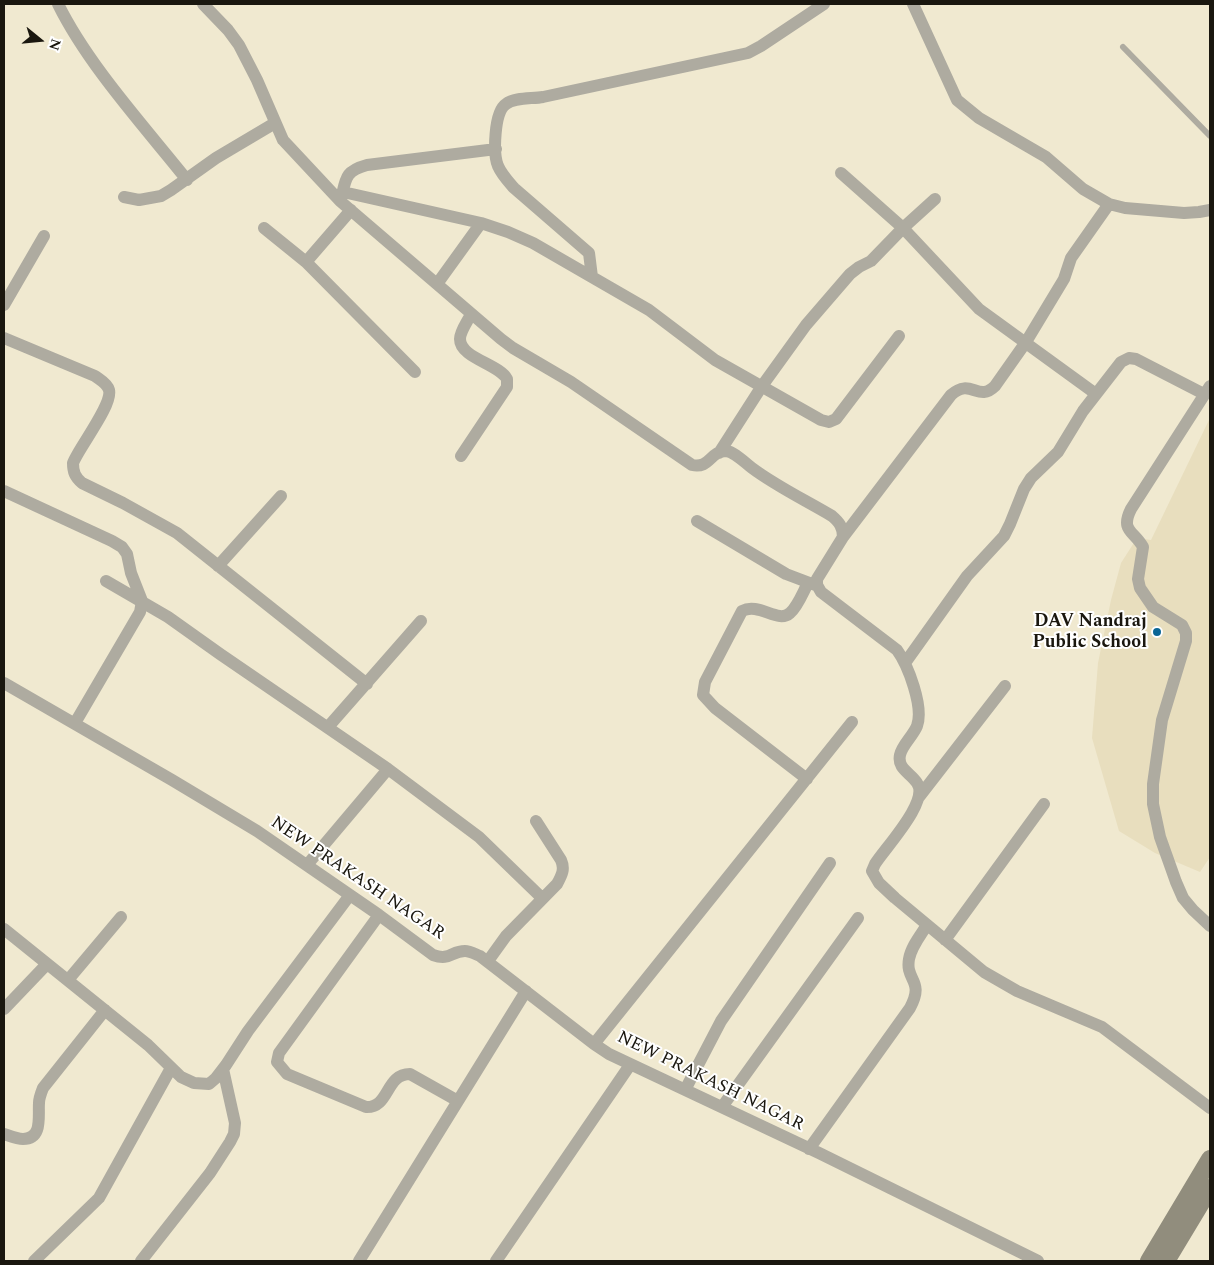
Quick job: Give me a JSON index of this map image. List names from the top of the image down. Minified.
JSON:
{"streets":{"street":["NEW PRAKASH NAGAR"]},"places":["DAV Nandraj Public School"],"north":"right"}
